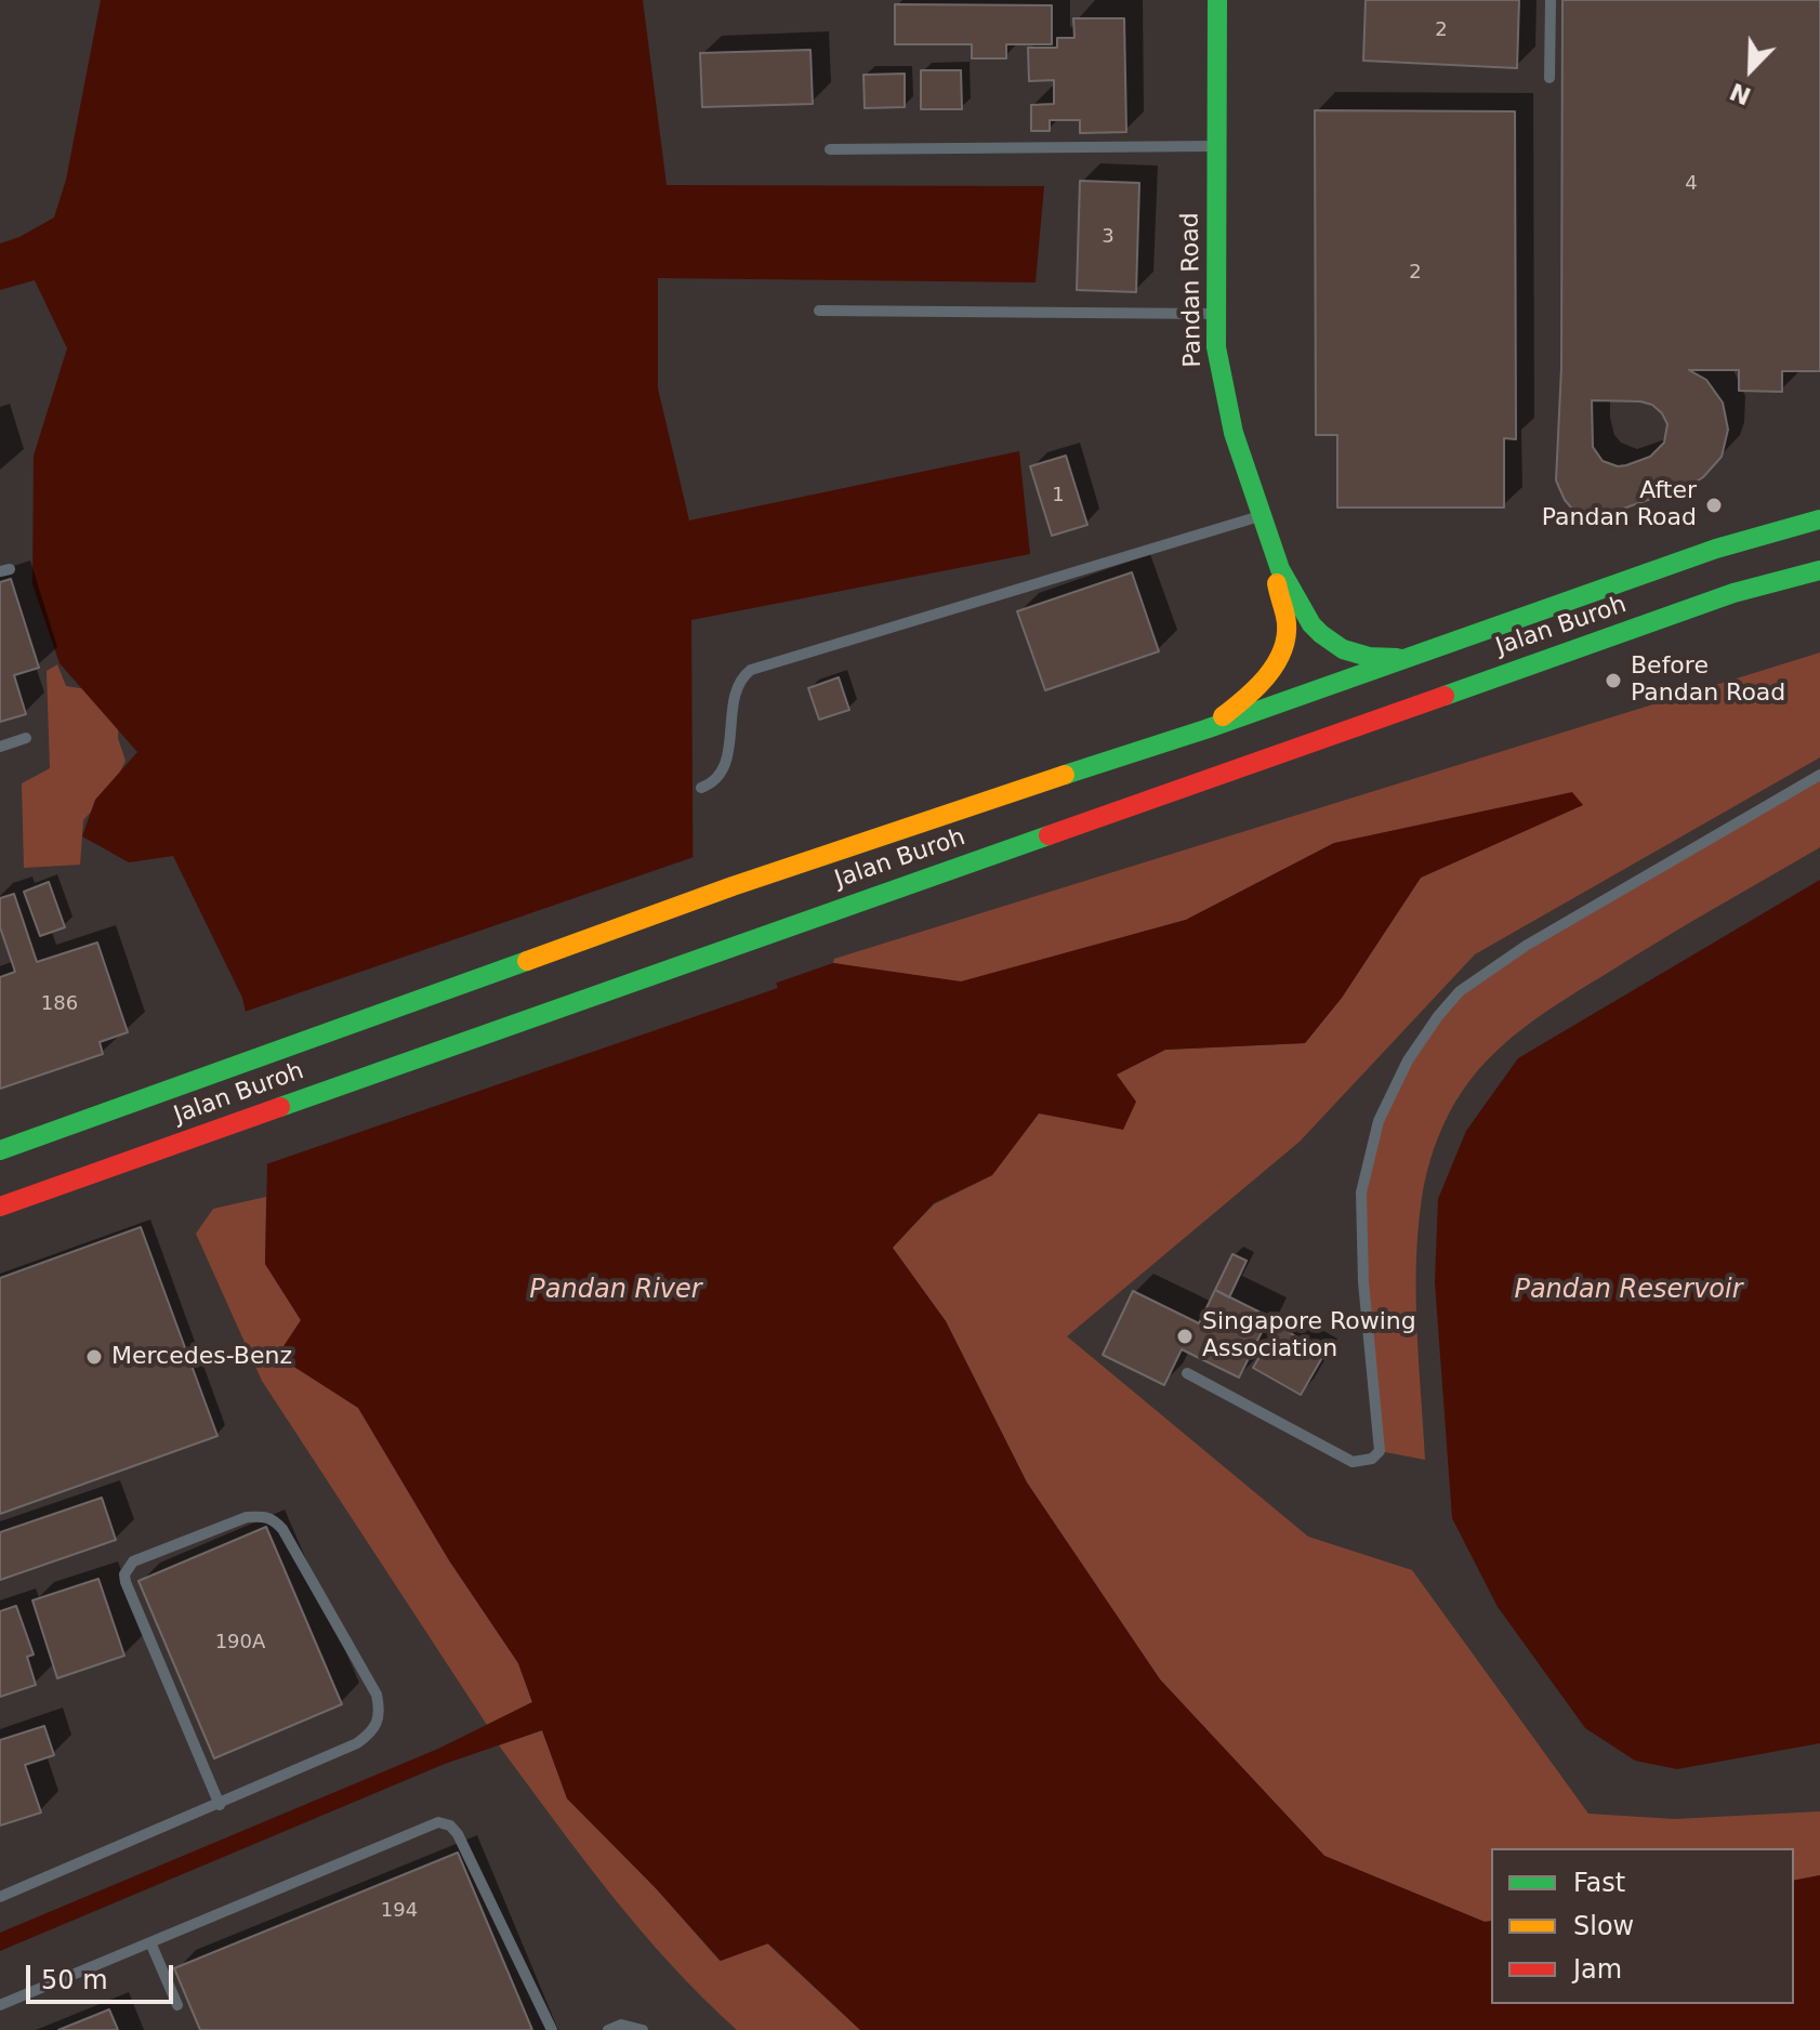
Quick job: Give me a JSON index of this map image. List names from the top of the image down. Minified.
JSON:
{"streets":{"main road":["Pandan Road","Jalan Buroh"]},"crossings":[["Pandan Road","Jalan Buroh"]],"water":["Pandan River","Pandan Reservoir"],"places":["After Pandan Road","Before Pandan Road","Singapore Rowing Association","Mercedes-Benz"],"house_numbers":["2","4","3","2","1","186","190A","194"],"legend":["Fast","Slow","Jam"],"scale_bar":"50 m","north":"bottom left"}
